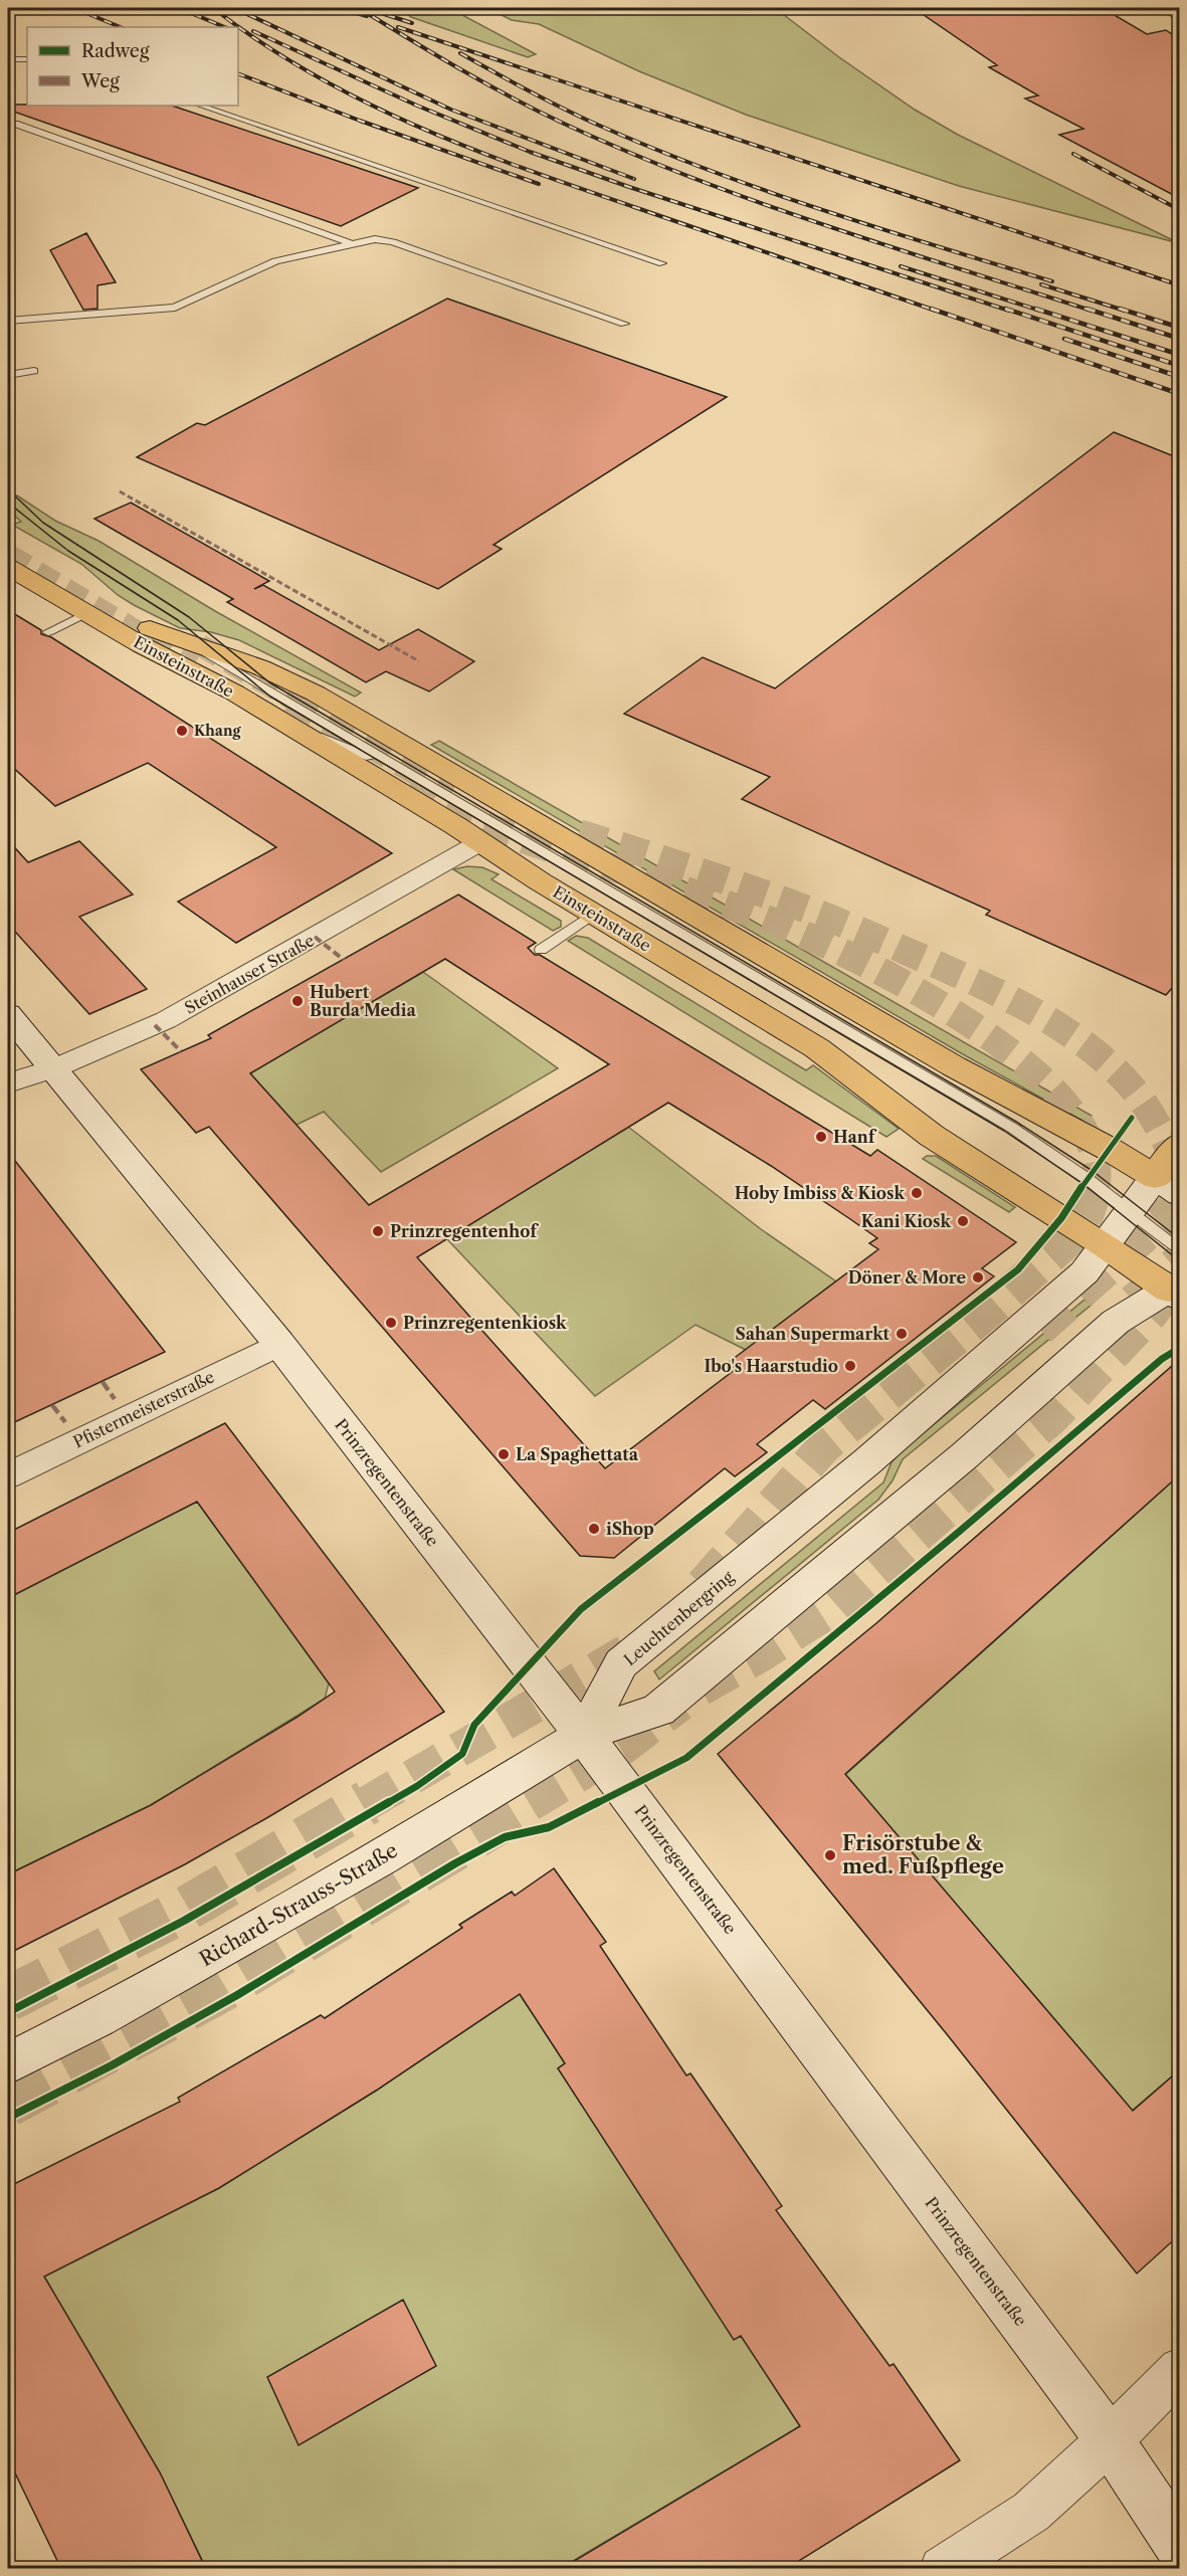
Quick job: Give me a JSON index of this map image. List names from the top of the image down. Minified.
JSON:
{"streets":{"main road":["Einsteinstraße","Prinzregentenstraße","Leuchtenbergring","Richard-Strauss-Straße"],"street":["Steinhauser Straße","Pfistermeisterstraße"]},"crossings":[["Einsteinstraße","Steinhauser Straße"],["Einsteinstraße","Leuchtenbergring"],["Steinhauser Straße","Prinzregentenstraße"],["Pfistermeisterstraße","Prinzregentenstraße"],["Prinzregentenstraße","Leuchtenbergring"],["Prinzregentenstraße","Richard-Strauss-Straße"],["Leuchtenbergring","Richard-Strauss-Straße"]],"places":["Khang","Hubert Burda Media","Hanf","Hoby Imbiss & Kiosk","Kani Kiosk","Prinzregentenhof","Döner & More","Prinzregentenkiosk","Sahan Supermarkt","Ibo's Haarstudio","La Spaghettata","iShop","Frisörstube & med. Fußpflege"],"legend":["Radweg","Weg"]}
